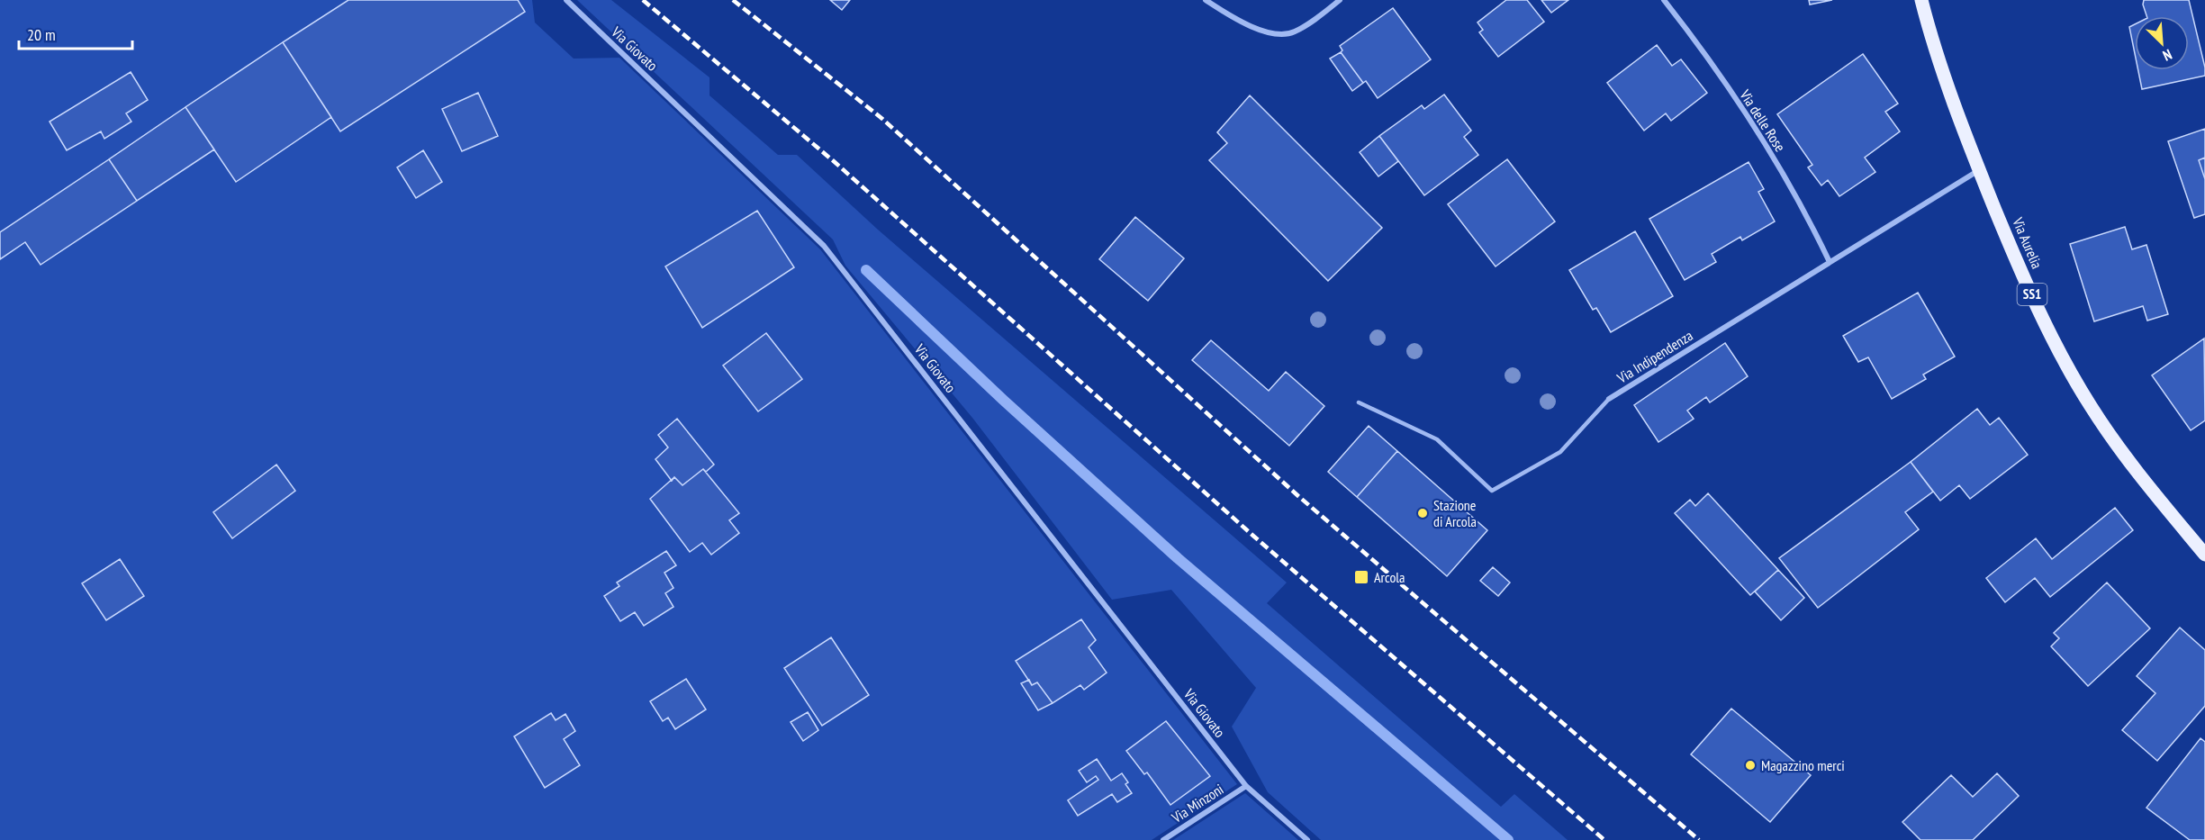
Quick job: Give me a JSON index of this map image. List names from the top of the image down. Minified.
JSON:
{"streets":{"main road":["Via Aurelia","SS1"],"street":["Via Giovato","Via delle Rose","Via Indipendenza","Via Minzoni"]},"crossings":[["Via Giovato","Via Minzoni"],["Via delle Rose","Via Indipendenza"],["Via Aurelia","Via Indipendenza"]],"places":{"other":["Stazione di Arcola","Magazzino merci"],"transit":["Arcola"]},"scale_bar":"20 m","north":"bottom right"}
